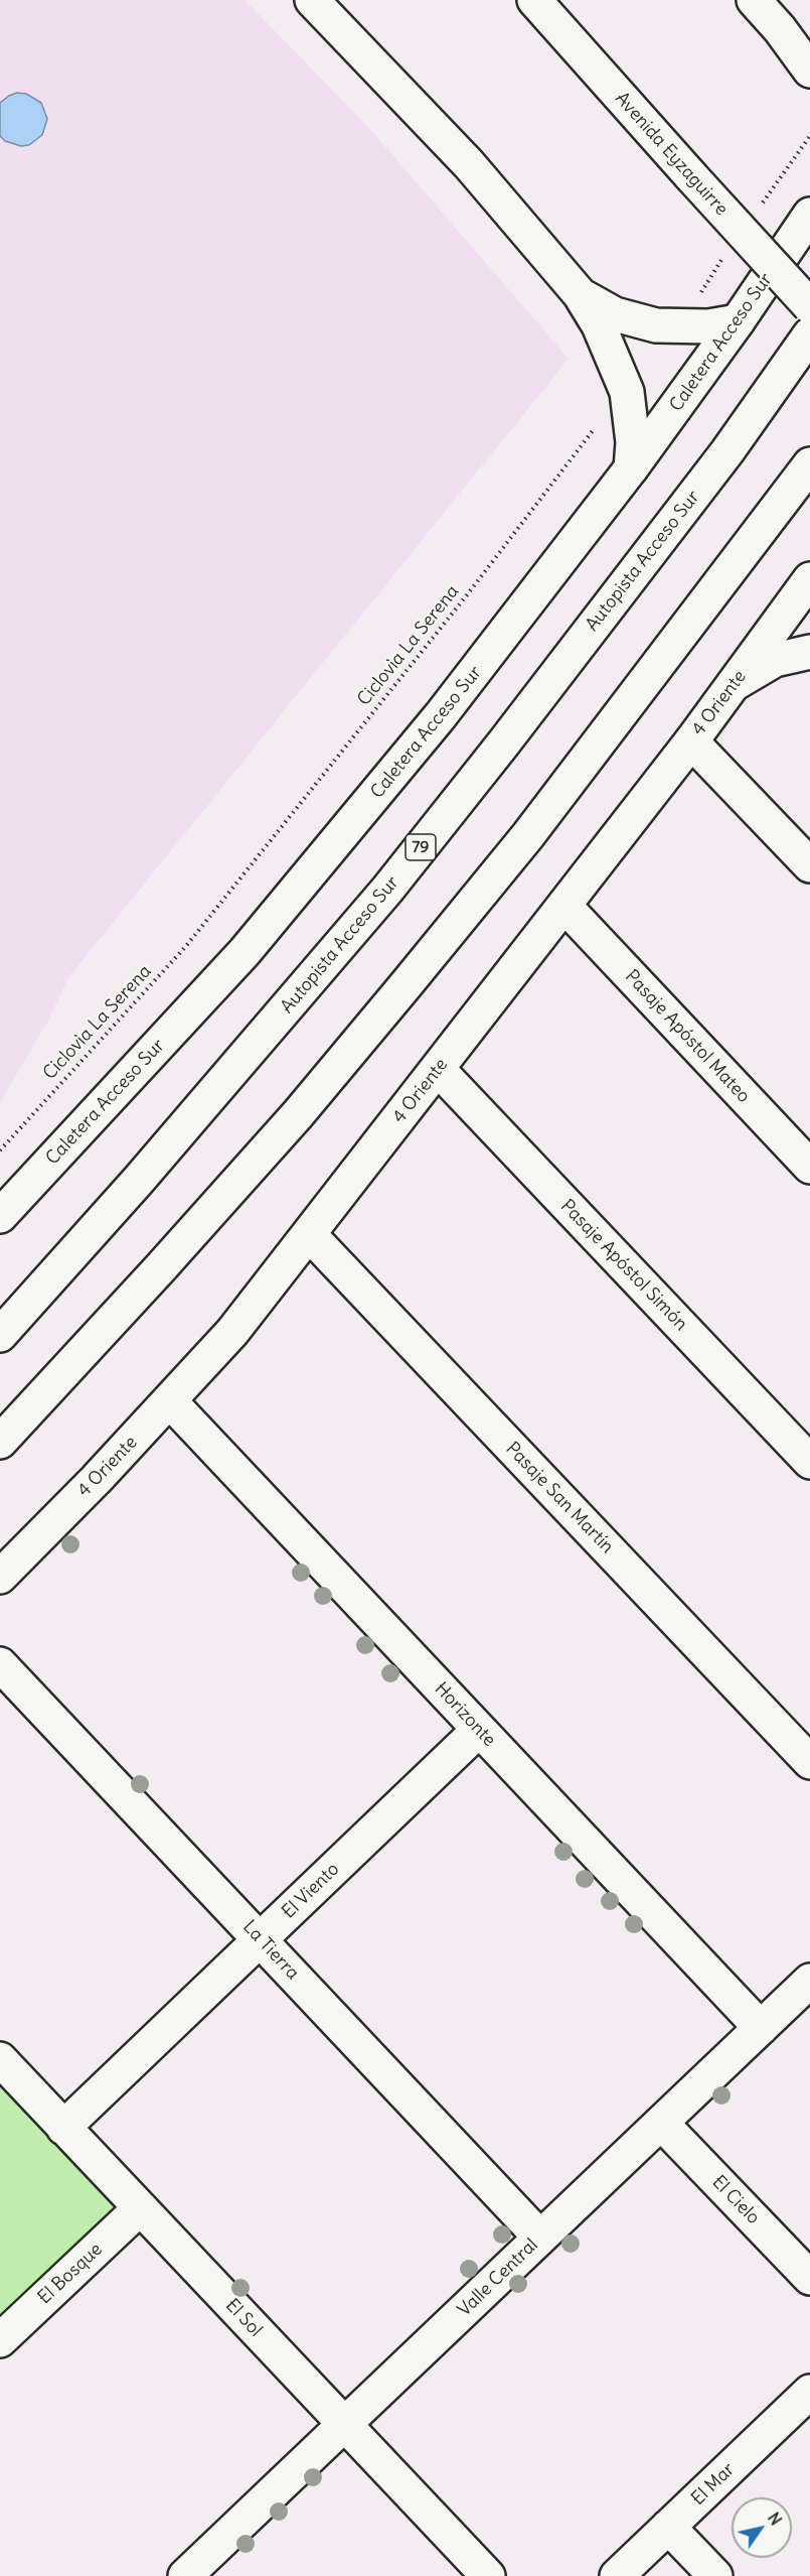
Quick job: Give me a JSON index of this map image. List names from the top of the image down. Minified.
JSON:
{"streets":{"main road":["Avenida Eyzaguirre","Caletera Acceso Sur","Autopista Acceso Sur","4 Oriente","79","Pasaje Apóstol Mateo","Pasaje Apóstol Simón","Pasaje San Martín","Horizonte","El Viento","La Tierra","El Cielo","El Bosque","Valle Central","El Sol","El Mar"],"path":["Ciclovìa La Serena"]},"crossings":[["4 Oriente","Pasaje Apóstol Mateo"],["4 Oriente","Pasaje Apóstol Simón"],["4 Oriente","Pasaje San Martín"],["4 Oriente","Horizonte"],["Horizonte","El Viento"],["Horizonte","Valle Central"],["El Viento","La Tierra"],["El Viento","El Sol"],["La Tierra","Valle Central"],["El Cielo","Valle Central"],["El Bosque","El Sol"],["Valle Central","El Sol"]],"north":"top right"}
